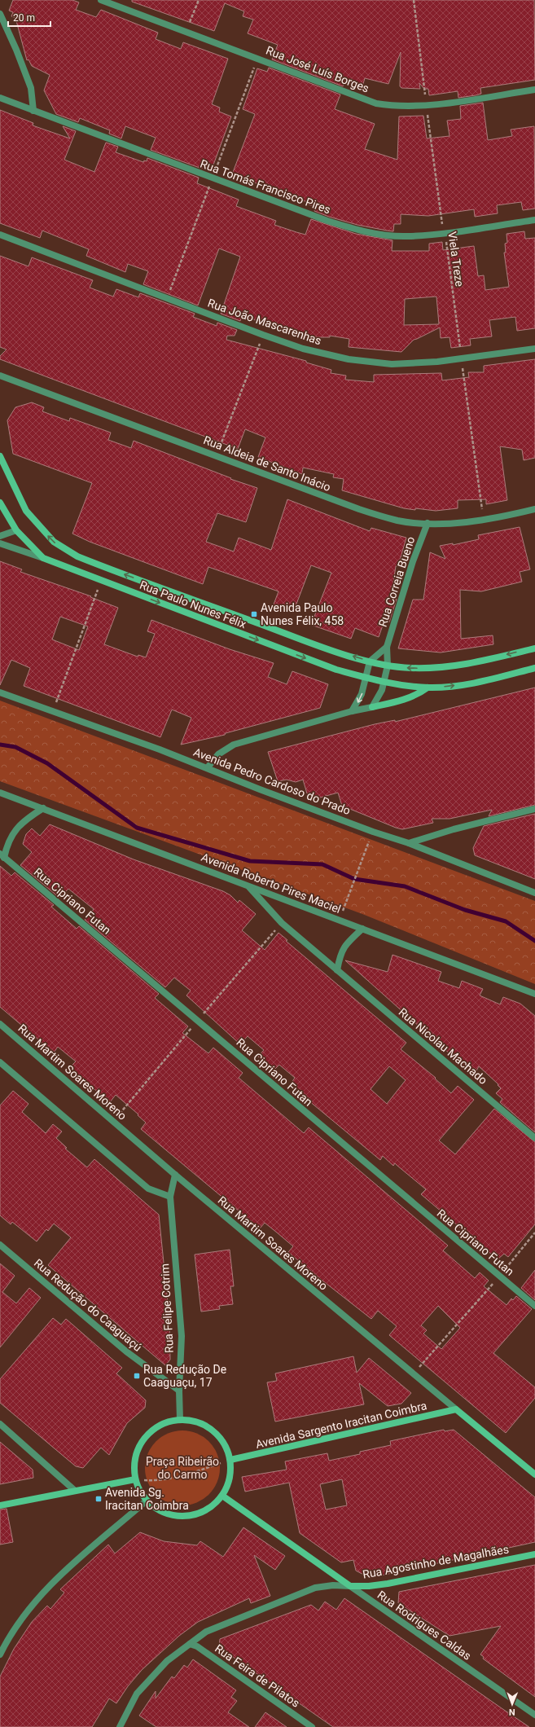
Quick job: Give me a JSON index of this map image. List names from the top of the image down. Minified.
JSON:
{"streets":{"main road":["Rua Paulo Nunes Félix","Rua Martim Soares Moreno","Avenida Sargento Iracitan Coimbra","Rua Agostinho de Magalhães","Rua Rodrigues Caldas"],"street":["Rua José Luís Borges","Rua Tomás Francisco Pires","Rua João Mascarenhas","Rua Aldeia de Santo Inácio","Rua Correia Bueno","Avenida Pedro Cardoso do Prado","Avenida Roberto Pires Maciel","Rua Cipriano Futan","Rua Nicolau Machado","Rua Redução do Caaguaçú","Rua Felipe Cotrim","Rua Feira de Pilatos"],"path":["Viela Treze"]},"crossings":[["Rua José Luís Borges","Viela Treze"],["Rua Tomás Francisco Pires","Viela Treze"],["Viela Treze","Rua João Mascarenhas"],["Viela Treze","Rua Aldeia de Santo Inácio"],["Rua Aldeia de Santo Inácio","Rua Correia Bueno"],["Rua Correia Bueno","Rua Paulo Nunes Félix"],["Avenida Roberto Pires Maciel","Rua Nicolau Machado"],["Rua Martim Soares Moreno","Rua Felipe Cotrim"],["Rua Martim Soares Moreno","Avenida Sargento Iracitan Coimbra"],["Rua Redução do Caaguaçú","Rua Felipe Cotrim"],["Rua Agostinho de Magalhães","Rua Rodrigues Caldas"],["Rua Agostinho de Magalhães","Rua Feira de Pilatos"]],"parks":["Praça Ribeirão do Carmo"],"places":{"transit":["Avenida Paulo Nunes Félix, 458","Rua Redução De Caaguaçu, 17","Avenida Sg. Iracitan Coimbra"]},"scale_bar":"20 m","north":"bottom"}
